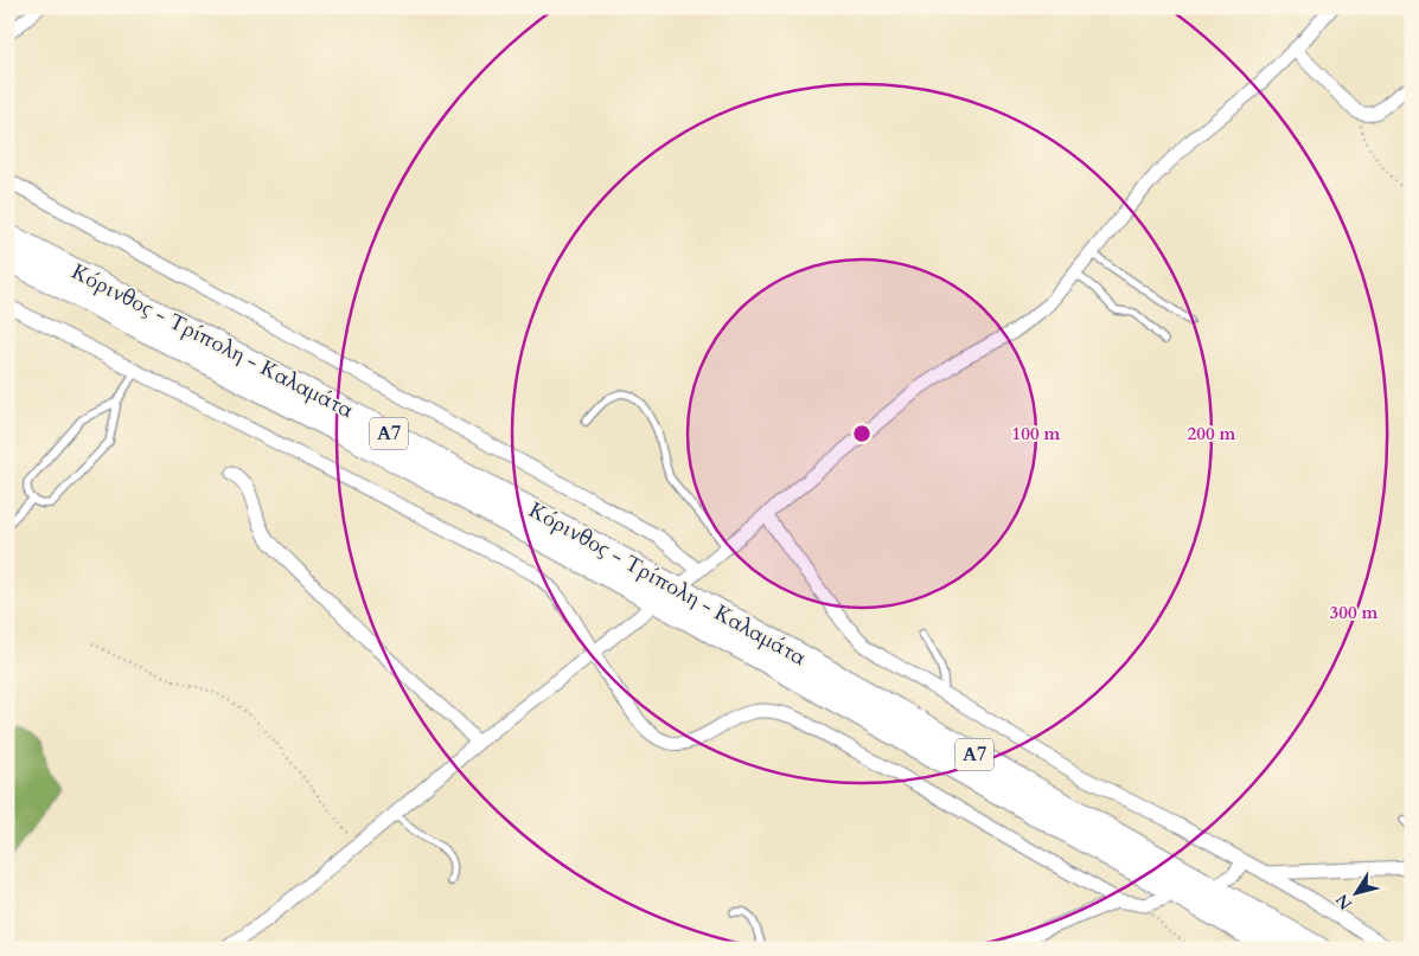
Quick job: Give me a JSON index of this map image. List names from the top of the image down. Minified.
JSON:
{"streets":{"highway":["Κόρινθος - Τρίπολη - Καλαμάτα","Α7"]},"north":"bottom left","rings":["100 m","200 m","300 m"]}
